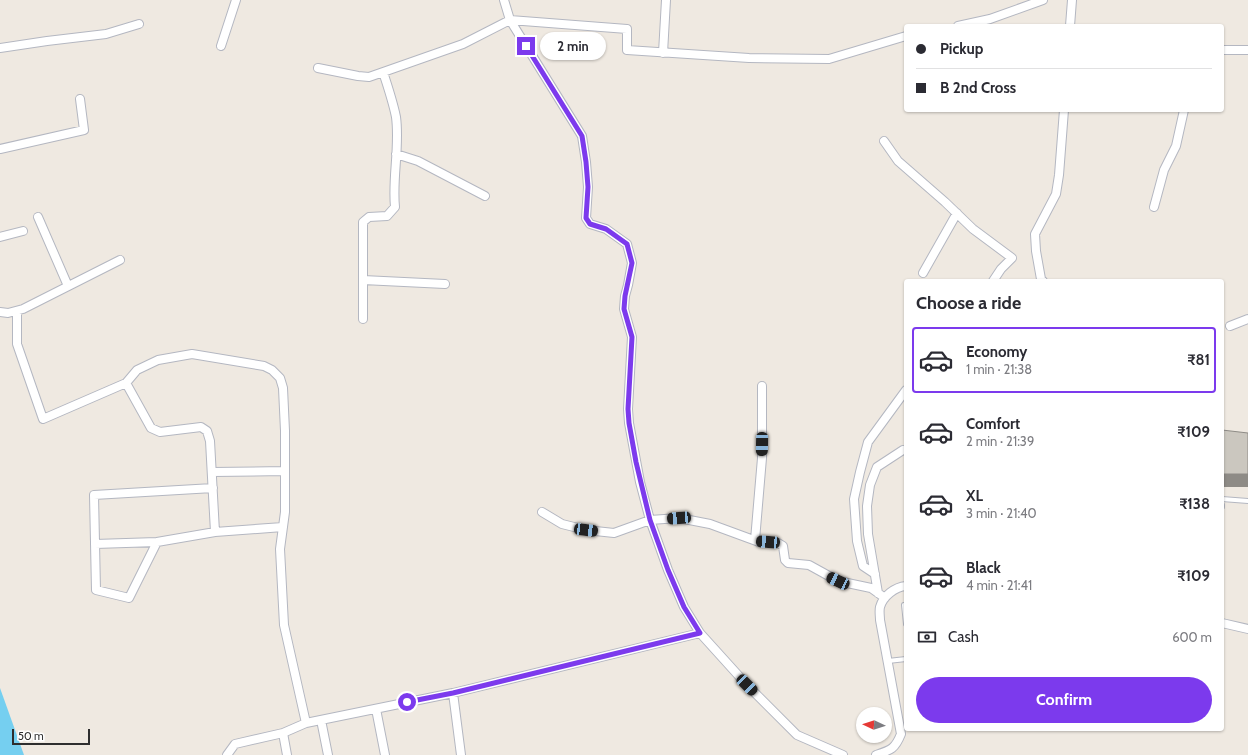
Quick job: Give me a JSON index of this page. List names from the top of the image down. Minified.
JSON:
{"scale_bar":"50 m","north":"left","page":{"banner":["Pickup","B 2nd Cross"],"bubble":"2 min","heading":"Choose a ride","list":[{"name":"Economy","note":"1 min · 21:38","value":"₹81"},{"name":"Comfort","note":"2 min · 21:39","value":"₹109"},{"name":"XL","note":"3 min · 21:40","value":"₹138"},{"name":"Black","note":"4 min · 21:41","value":"₹109"}],"pay":["Cash","600 m"],"buttons":"Confirm","scale":"50 m"}}
